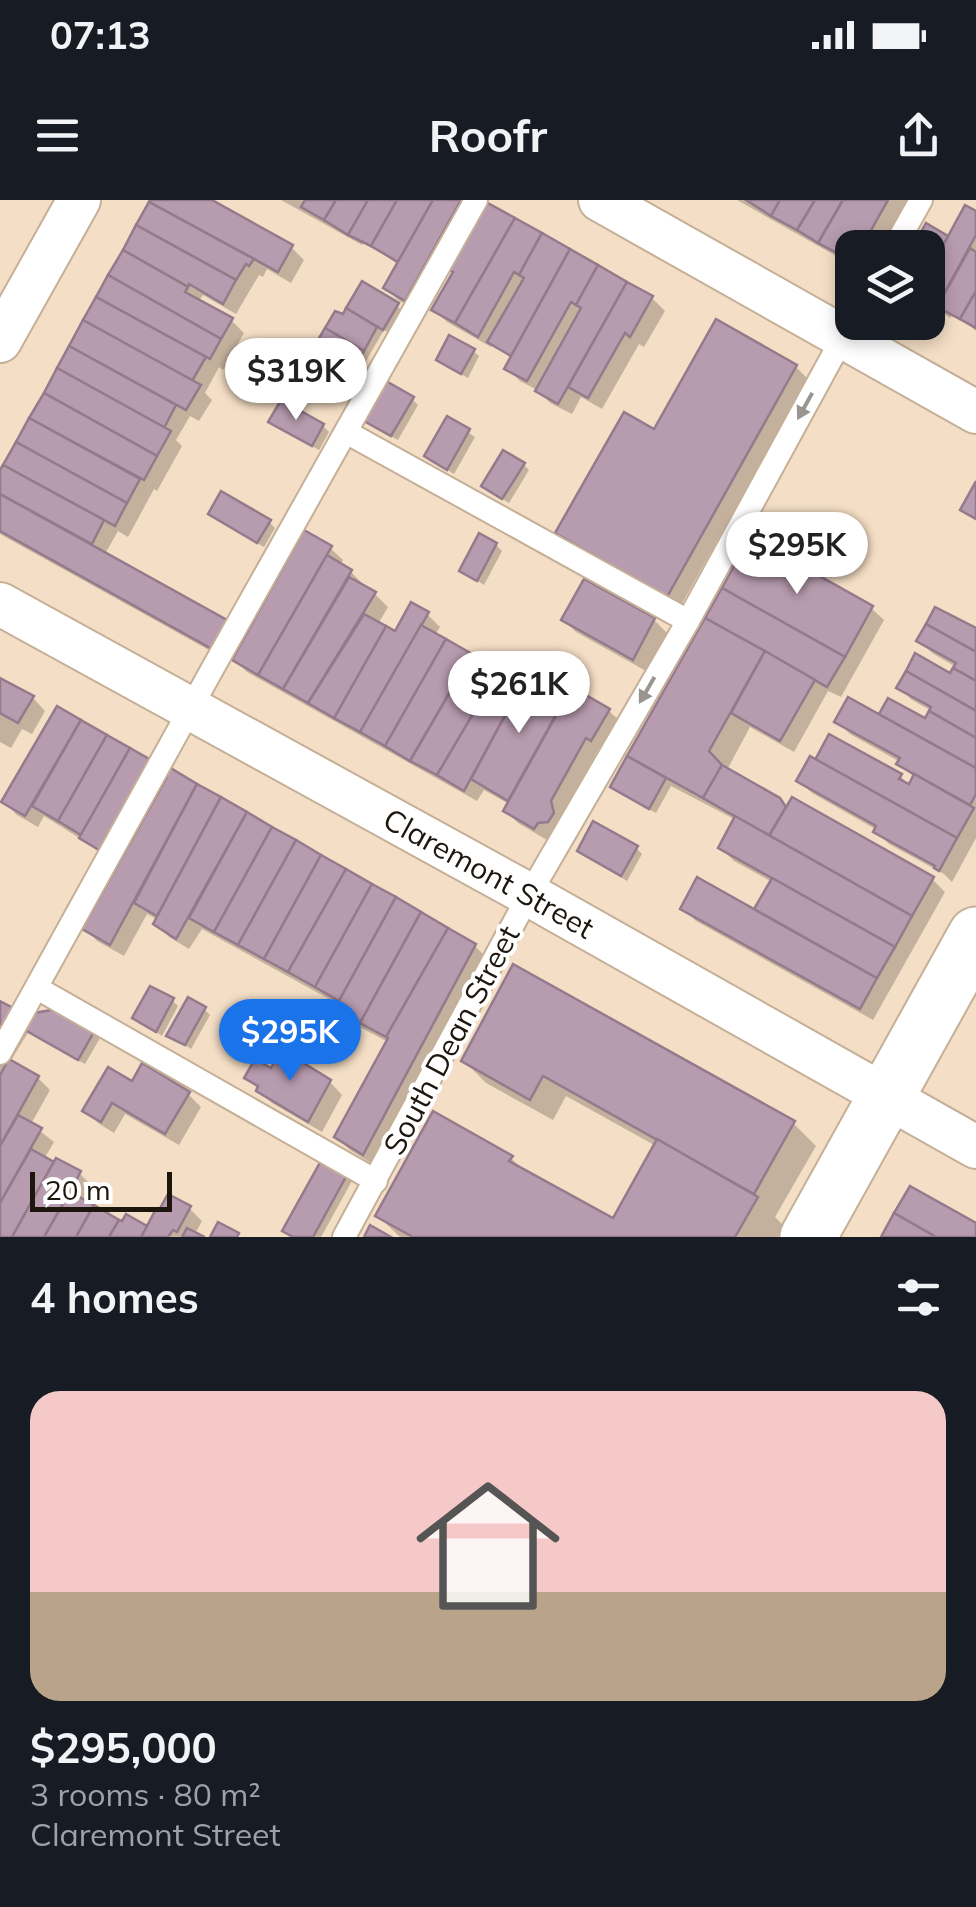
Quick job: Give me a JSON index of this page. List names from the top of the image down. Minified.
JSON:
{"streets":{"street":["Claremont Street"],"lane":["South Dean Street"]},"crossings":[["Claremont Street","South Dean Street"]],"one_way":["South Dean Street"],"scale_bar":"20 m","page":{"status":"07:13","header":"Roofr","price":["$319K","$295K","$261K","$295K"],"scale":"20 m","heading":"4 homes","list":[{"name":"$295,000","note":"3 rooms · 80 m² · Claremont Street"}]}}
